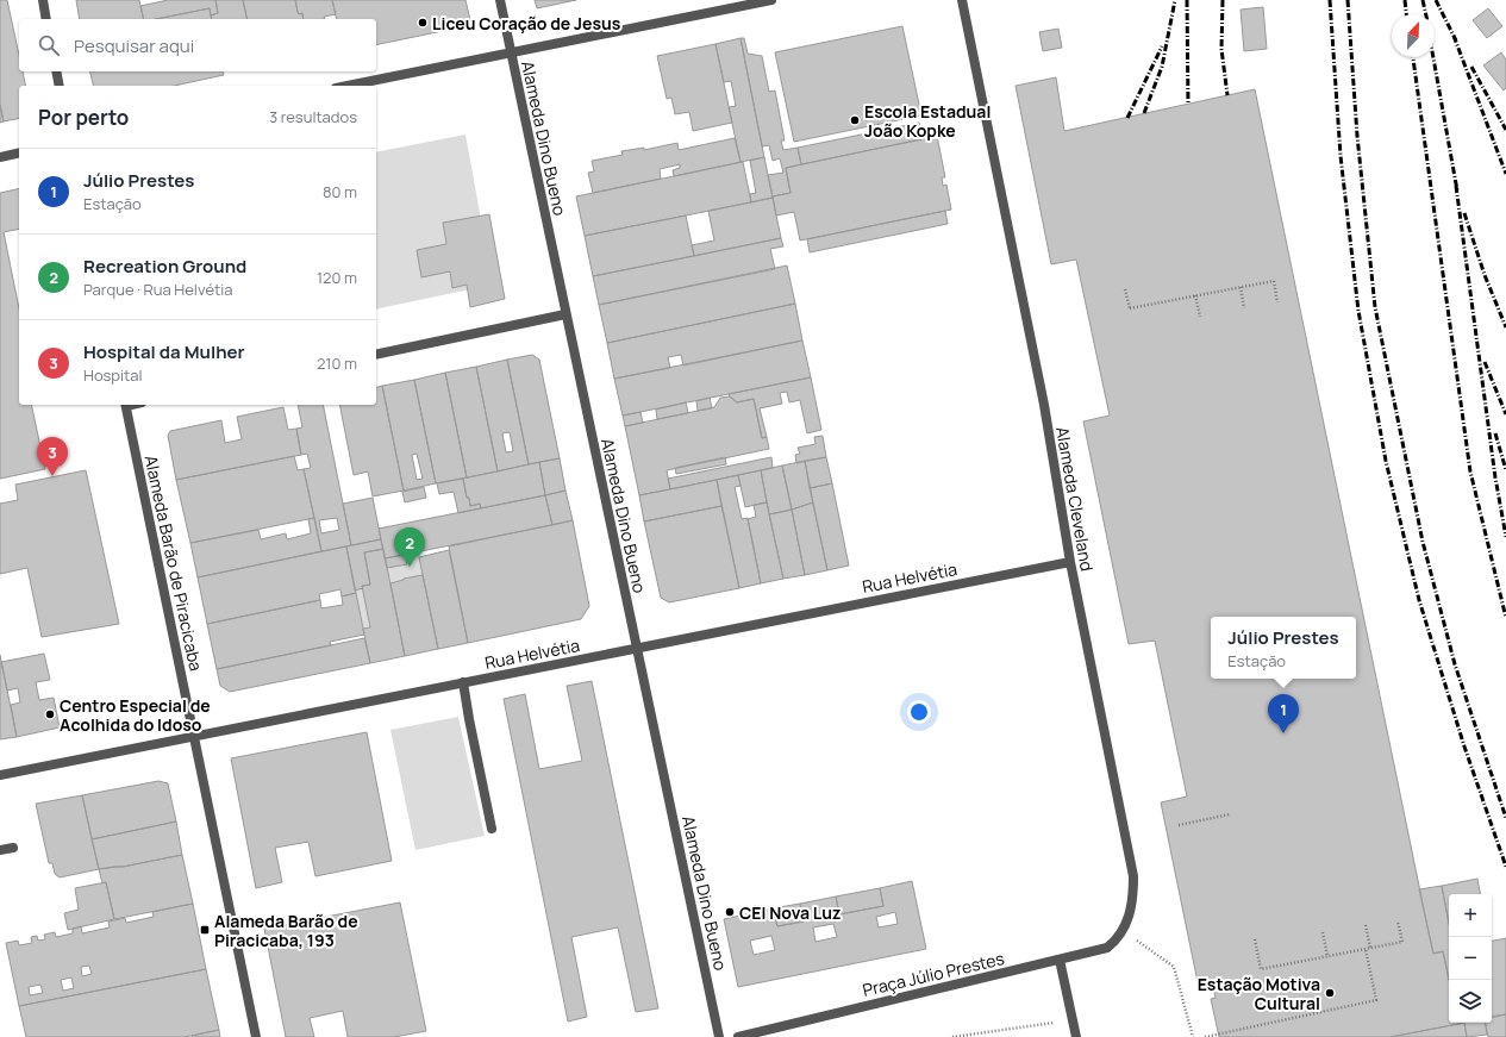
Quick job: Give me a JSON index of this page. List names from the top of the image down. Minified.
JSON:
{"streets":{"street":["Alameda Dino Bueno","Alameda Cleveland","Alameda Barão de Piracicaba","Rua Helvétia","Praça Júlio Prestes"]},"crossings":[["Alameda Dino Bueno","Rua Helvétia"],["Alameda Cleveland","Rua Helvétia"],["Alameda Cleveland","Praça Júlio Prestes"],["Alameda Barão de Piracicaba","Rua Helvétia"]],"places":{"other":["Liceu Coração de Jesus","Escola Estadual João Kopke","Centro Especial de Acolhida do Idoso","CEI Nova Luz","Estação Motiva Cultural"],"transit":["Alameda Barão de Piracicaba, 193"]},"north":"top right","page":{"search":"Pesquisar aqui","heading":["Por perto","3 resultados"],"list":[{"mark":"1","name":"Júlio Prestes","note":"Estação","value":"80 m"},{"mark":"2","name":"Recreation Ground","note":"Parque · Rua Helvétia","value":"120 m"},{"mark":"3","name":"Hospital da Mulher","note":"Hospital","value":"210 m"}],"pins":["3","2","1"],"popup":["Júlio Prestes","Estação"],"map_buttons":["+","−"]}}
